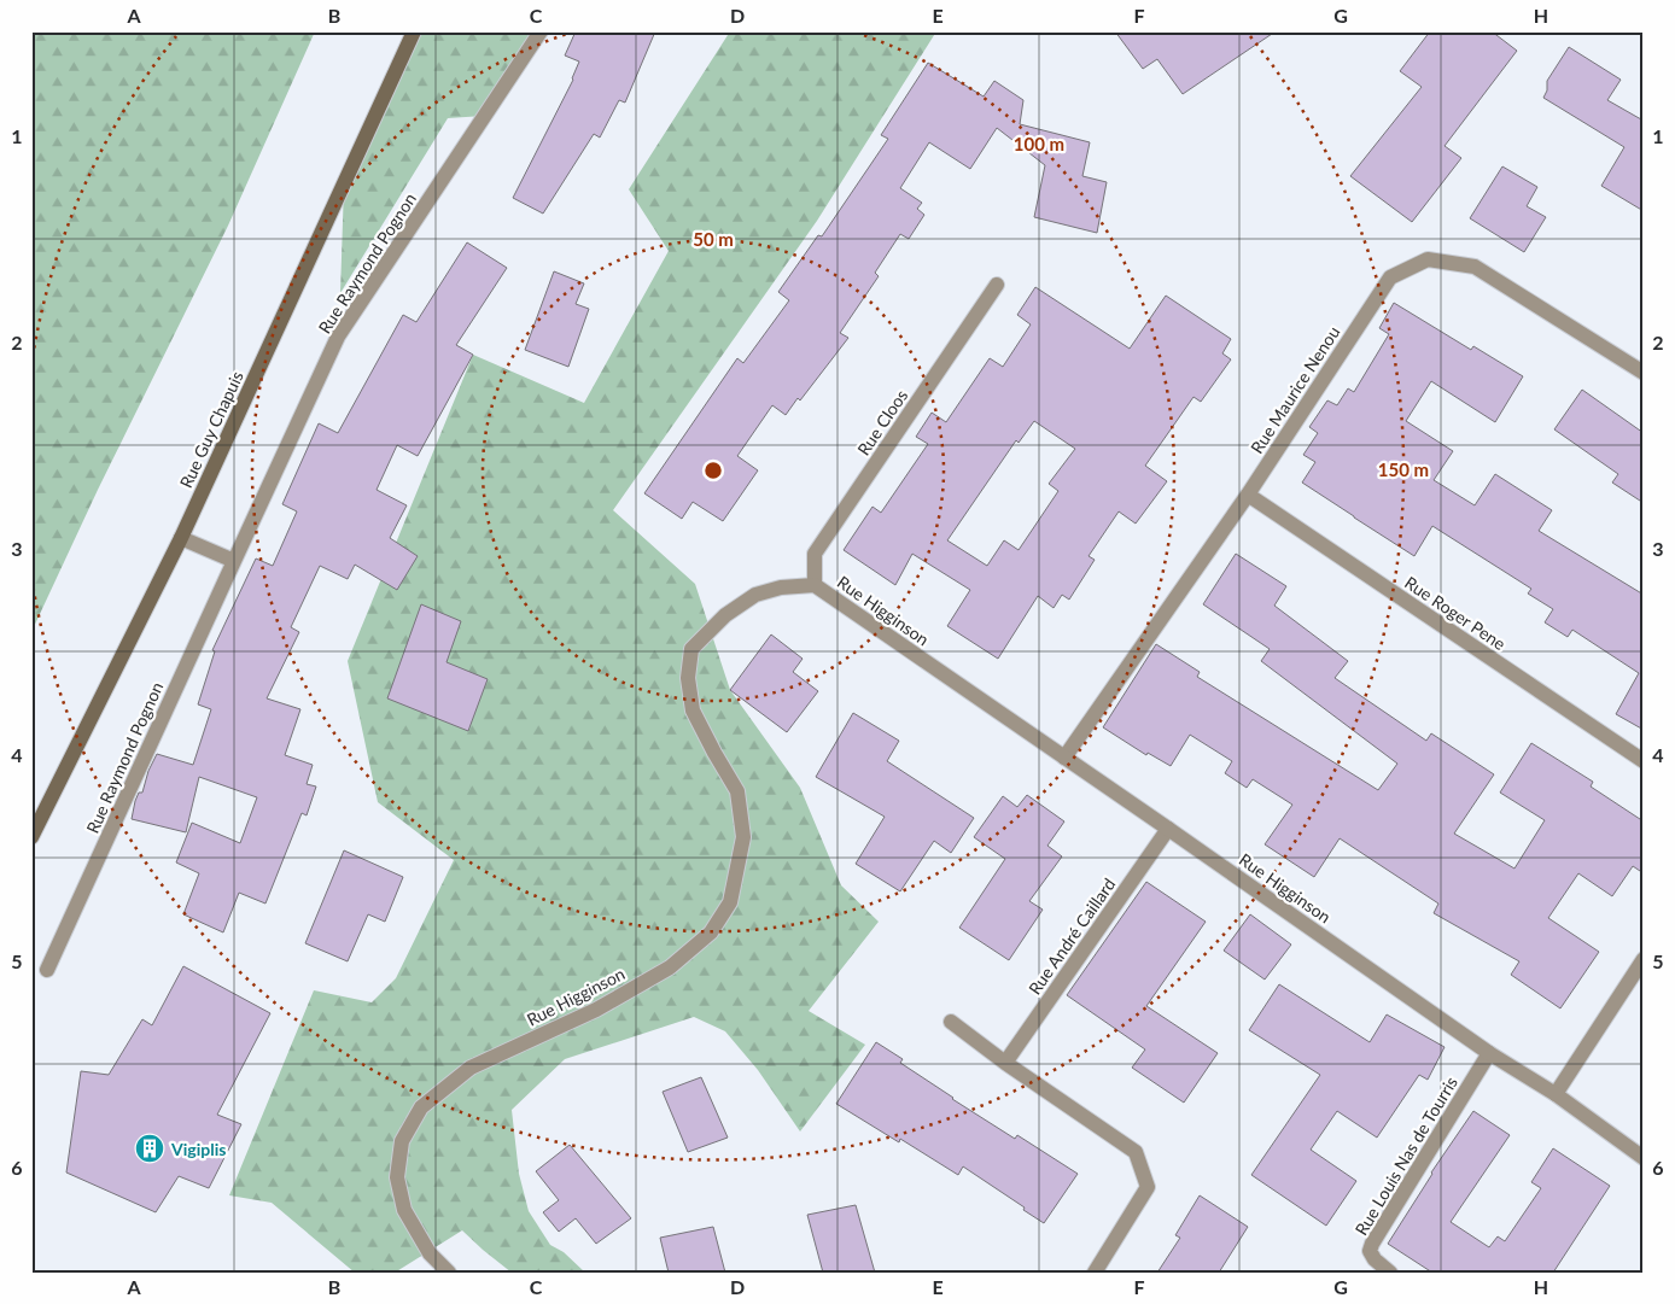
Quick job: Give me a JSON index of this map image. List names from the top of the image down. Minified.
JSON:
{"streets":{"main road":["Rue Guy Chapuis"],"street":["Rue Raymond Pognon","Rue Maurice Nenou","Rue Cloos","Rue Higginson","Rue Roger Pene","Rue André Caillard","Rue Louis Nas de Tourris"]},"crossings":[["Rue Maurice Nenou","Rue Higginson"],["Rue Maurice Nenou","Rue Roger Pene"],["Rue Cloos","Rue Higginson"],["Rue Higginson","Rue André Caillard"],["Rue Higginson","Rue Louis Nas de Tourris"]],"places":{"building":["Vigiplis"]},"grid":{"columns":["A","B","C","D","E","F","G","H"],"rows":["1","2","3","4","5","6"]},"rings":["100 m","50 m","150 m"]}
